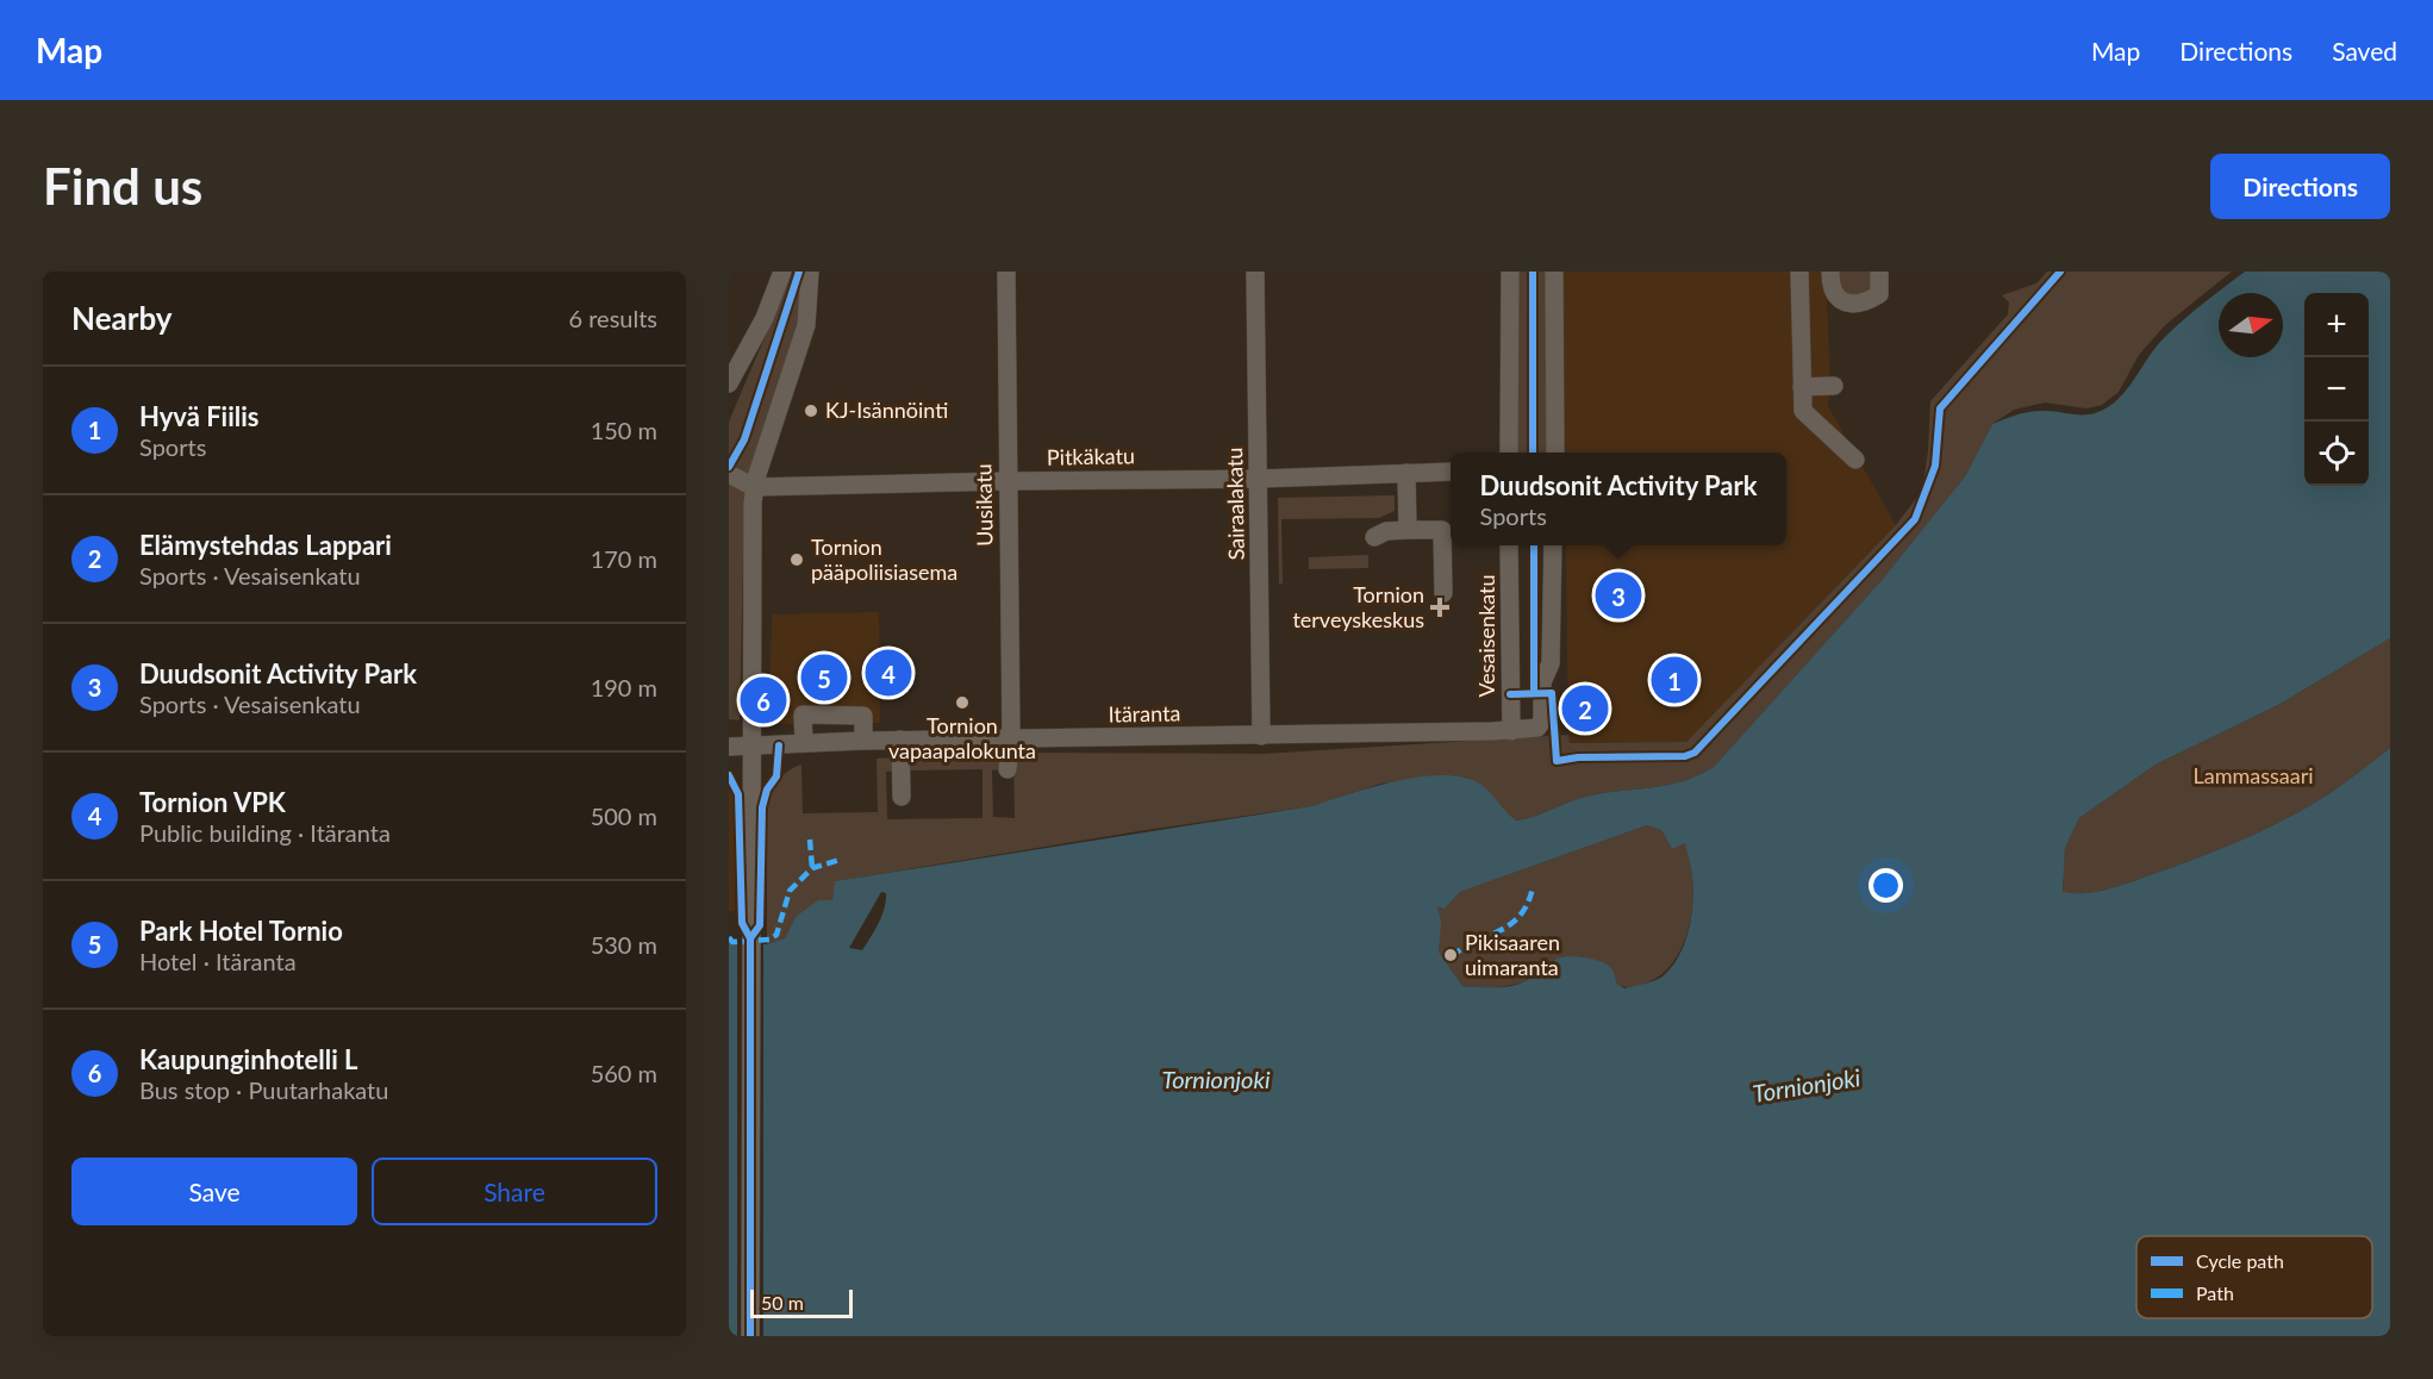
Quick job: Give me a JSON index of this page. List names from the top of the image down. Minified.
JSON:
{"streets":{"street":["Pitkäkatu","Sairaalakatu","Uusikatu","Vesaisenkatu","Itäranta"]},"crossings":[["Pitkäkatu","Sairaalakatu"],["Pitkäkatu","Uusikatu"],["Sairaalakatu","Itäranta"],["Uusikatu","Itäranta"],["Vesaisenkatu","Itäranta"]],"water":["Tornionjoki"],"parks":["Lammassaari"],"places":{"other":["KJ-Isännöinti","Tornion pääpoliisiasema","Tornion vapaapalokunta","Pikisaaren uimaranta"],"health":["Tornion terveyskeskus"]},"legend":["Cycle path","Path"],"scale_bar":"50 m","north":"right","page":{"header":"Map","nav":["Map","Directions","Saved"],"buttons":["Directions",["Save","Share"]],"title":"Find us","heading":["Nearby","6 results"],"map_buttons":["+","−"],"list":[{"mark":"1","name":"Hyvä Fiilis","note":"Sports","value":"150 m"},{"mark":"2","name":"Elämystehdas Lappari","note":"Sports · Vesaisenkatu","value":"170 m"},{"mark":"3","name":"Duudsonit Activity Park","note":"Sports · Vesaisenkatu","value":"190 m"},{"mark":"4","name":"Tornion VPK","note":"Public building · Itäranta","value":"500 m"},{"mark":"5","name":"Park Hotel Tornio","note":"Hotel · Itäranta","value":"530 m"},{"mark":"6","name":"Kaupunginhotelli L","note":"Bus stop · Puutarhakatu","value":"560 m"}],"popup":["Duudsonit Activity Park","Sports"],"pins":["3","4","5","1","6","2"],"scale":"50 m"}}
